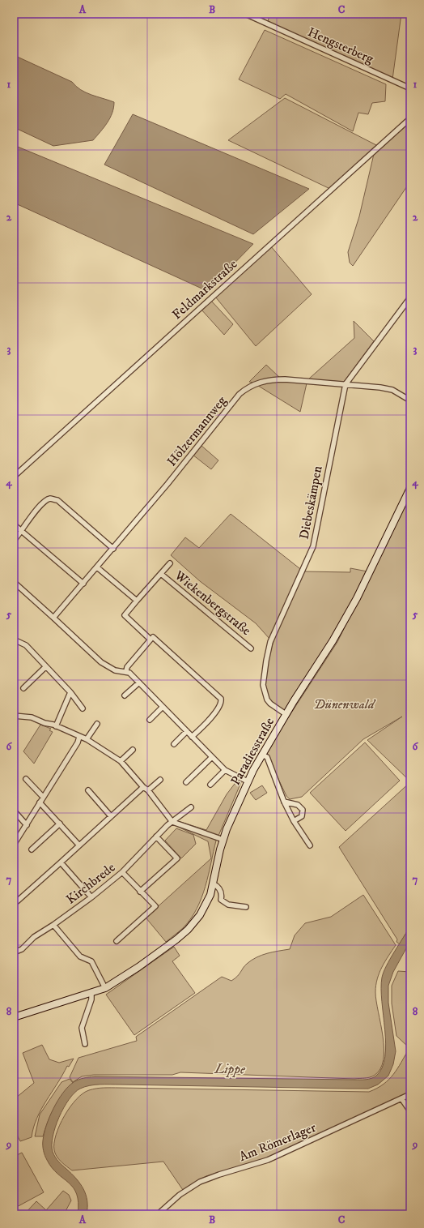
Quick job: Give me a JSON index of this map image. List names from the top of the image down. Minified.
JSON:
{"streets":{"main road":["Paradiesstraße"],"street":["Hengsterberg","Feldmarkstraße","Hölzermannweg","Diebeskämpen","Wiekenbergstraße","Kirchbrede","Am Römerlager"]},"crossings":[["Hölzermannweg","Diebeskämpen"],["Diebeskämpen","Paradiesstraße"]],"water":["Lippe"],"parks":["Dünenwald"],"grid":{"columns":["A","B","C"],"rows":["1","2","3","4","5","6","7","8","9"]}}
